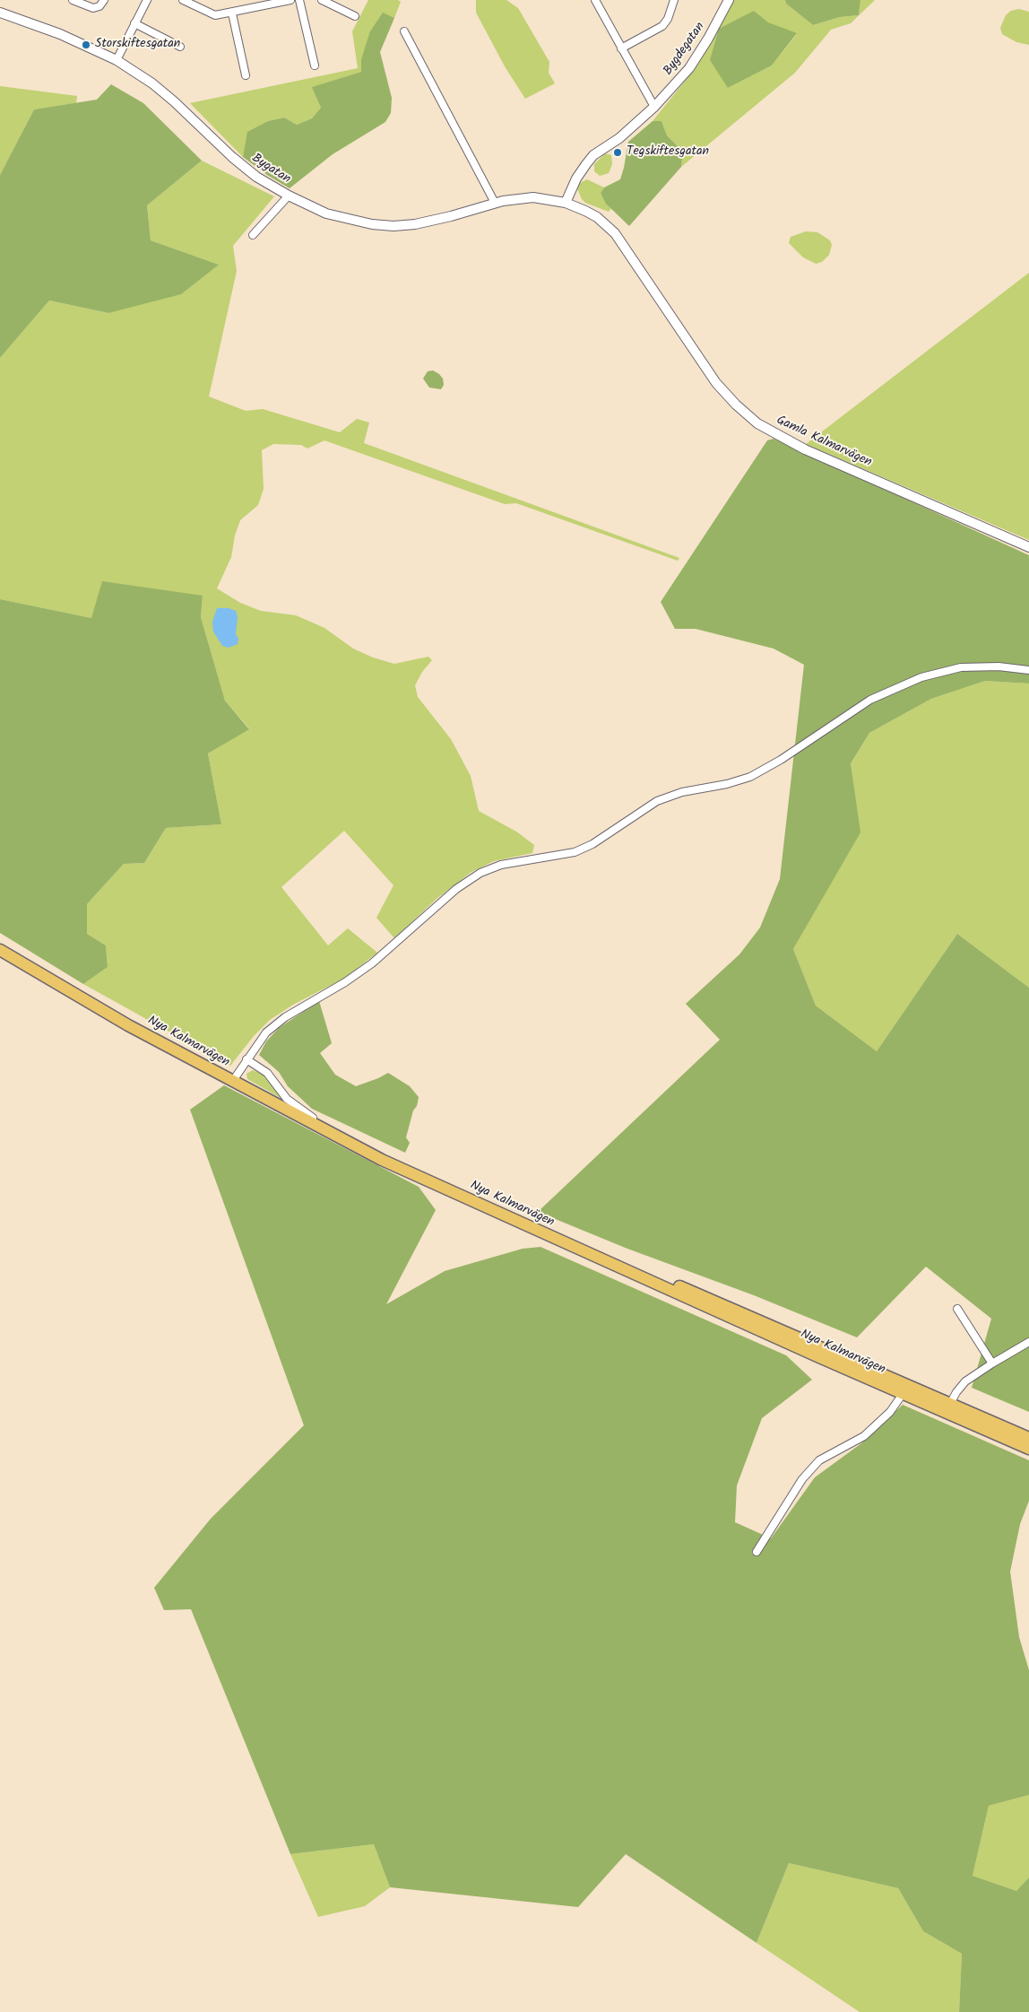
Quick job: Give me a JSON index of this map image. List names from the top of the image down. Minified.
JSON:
{"streets":{"main road":["Nya Kalmarvägen"],"street":["Bygdegatan","Bygatan","Gamla Kalmarvägen"]},"crossings":[["Bygatan","Gamla Kalmarvägen"]],"places":["Storskiftesgatan","Tegskiftesgatan"]}
